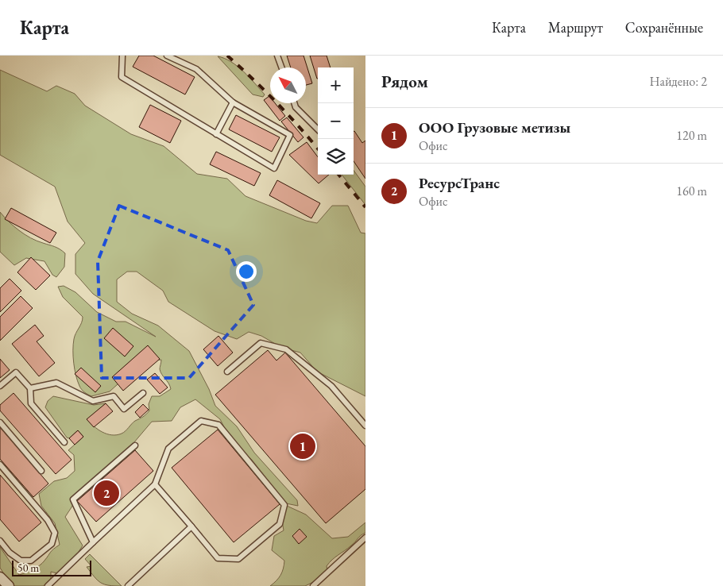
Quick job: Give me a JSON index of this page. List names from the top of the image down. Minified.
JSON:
{"scale_bar":"50 m","north":"top left","page":{"header":"Карта","nav":["Карта","Маршрут","Сохранённые"],"heading":["Рядом","Найдено: 2"],"map_buttons":["+","−"],"list":[{"mark":"1","name":"ООО Грузовые метизы","note":"Офис","value":"120 m"},{"mark":"2","name":"РесурсТранс","note":"Офис","value":"160 m"}],"pins":["1","2"],"scale":"50 m"}}
